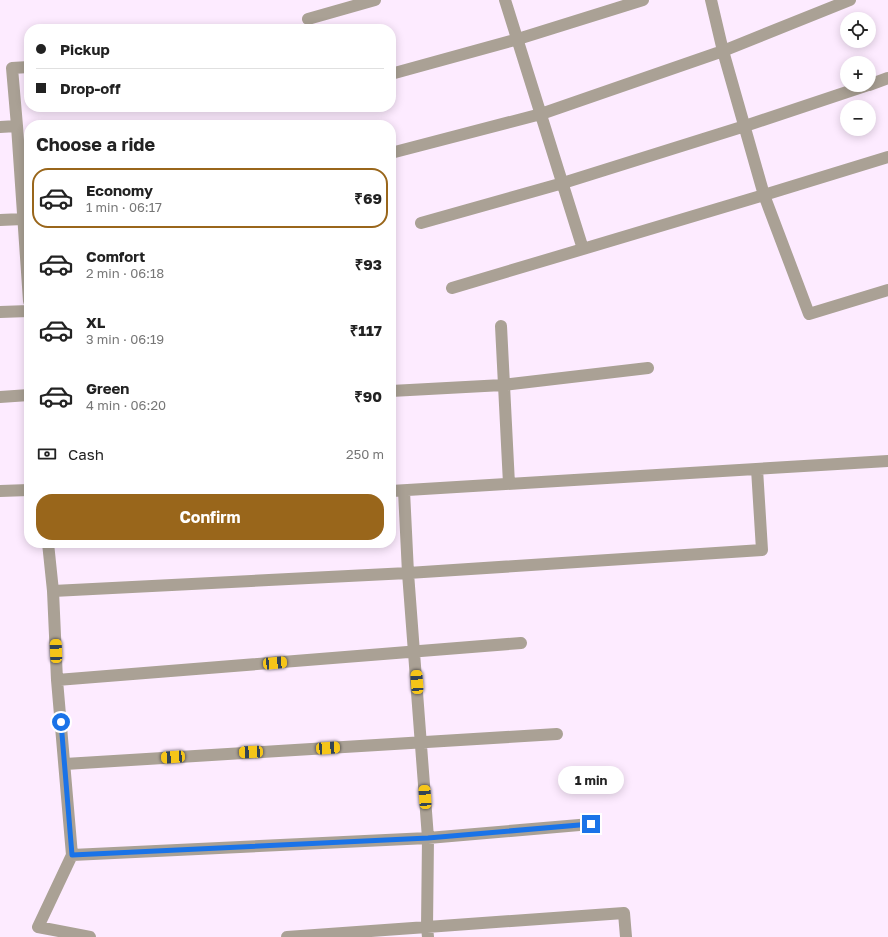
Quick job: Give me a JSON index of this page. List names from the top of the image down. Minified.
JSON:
{"page":{"map_buttons":["+","−"],"banner":["Pickup","Drop-off"],"heading":"Choose a ride","list":[{"name":"Economy","note":"1 min · 06:17","value":"₹69"},{"name":"Comfort","note":"2 min · 06:18","value":"₹93"},{"name":"XL","note":"3 min · 06:19","value":"₹117"},{"name":"Green","note":"4 min · 06:20","value":"₹90"}],"pay":["Cash","250 m"],"buttons":"Confirm","bubble":"1 min"}}
